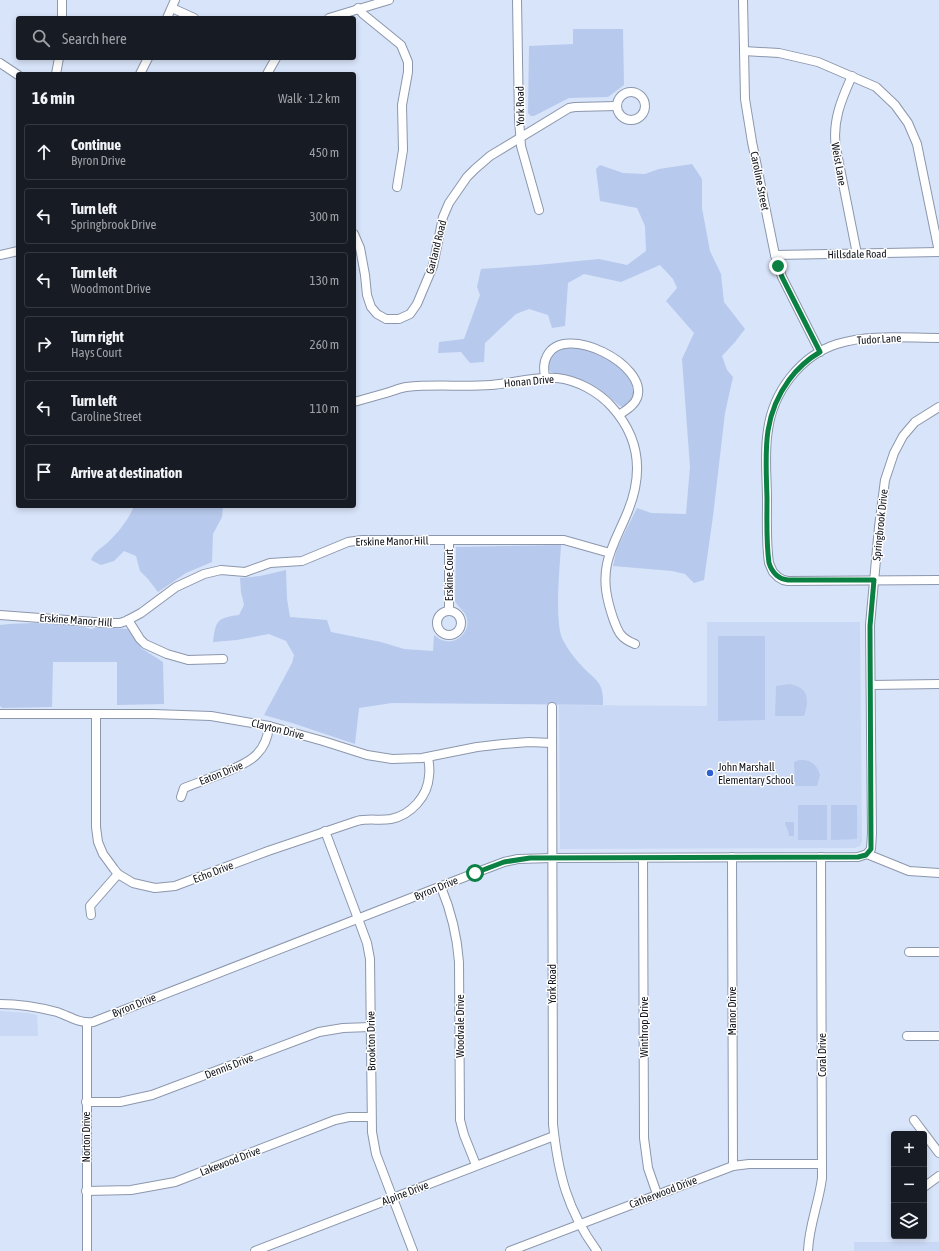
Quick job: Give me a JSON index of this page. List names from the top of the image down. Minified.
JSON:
{"streets":{"street":["York Road","Weist Lane","Caroline Street","Garland Road","Hillsdale Road","Tudor Lane","Honan Drive","Springbrook Drive","Erskine Manor Hill","Erskine Court","Clayton Drive","Eaton Drive","Echo Drive","Byron Drive","Manor Drive","Woodvale Drive","Winthrop Drive","Brookton Drive","Coral Drive","Dennis Drive","Norton Drive","Lakewood Drive","Catherwood Drive","Alpine Drive"]},"crossings":[["York Road","Garland Road"],["York Road","Clayton Drive"],["York Road","Byron Drive"],["York Road","Catherwood Drive"],["York Road","Alpine Drive"],["Weist Lane","Hillsdale Road"],["Caroline Street","Hillsdale Road"],["Caroline Street","Tudor Lane"],["Tudor Lane","Springbrook Drive"],["Honan Drive","Erskine Manor Hill"],["Springbrook Drive","Byron Drive"],["Erskine Manor Hill","Erskine Court"],["Clayton Drive","Eaton Drive"],["Clayton Drive","Echo Drive"],["Echo Drive","Brookton Drive"],["Byron Drive","Manor Drive"],["Byron Drive","Woodvale Drive"],["Byron Drive","Winthrop Drive"],["Byron Drive","Brookton Drive"],["Byron Drive","Coral Drive"],["Byron Drive","Norton Drive"],["Manor Drive","Catherwood Drive"],["Woodvale Drive","Alpine Drive"],["Winthrop Drive","Catherwood Drive"],["Brookton Drive","Dennis Drive"],["Brookton Drive","Lakewood Drive"],["Brookton Drive","Alpine Drive"],["Coral Drive","Catherwood Drive"],["Dennis Drive","Norton Drive"],["Norton Drive","Lakewood Drive"]],"places":["John Marshall Elementary School"],"page":{"search":"Search here","heading":["16 min","Walk · 1.2 km"],"list":[["Continue","Byron Drive","450 m"],["Turn left","Springbrook Drive","300 m"],["Turn left","Woodmont Drive","130 m"],["Turn right","Hays Court","260 m"],["Turn left","Caroline Street","110 m"],"Arrive at destination"],"map_buttons":["+","−"]}}
